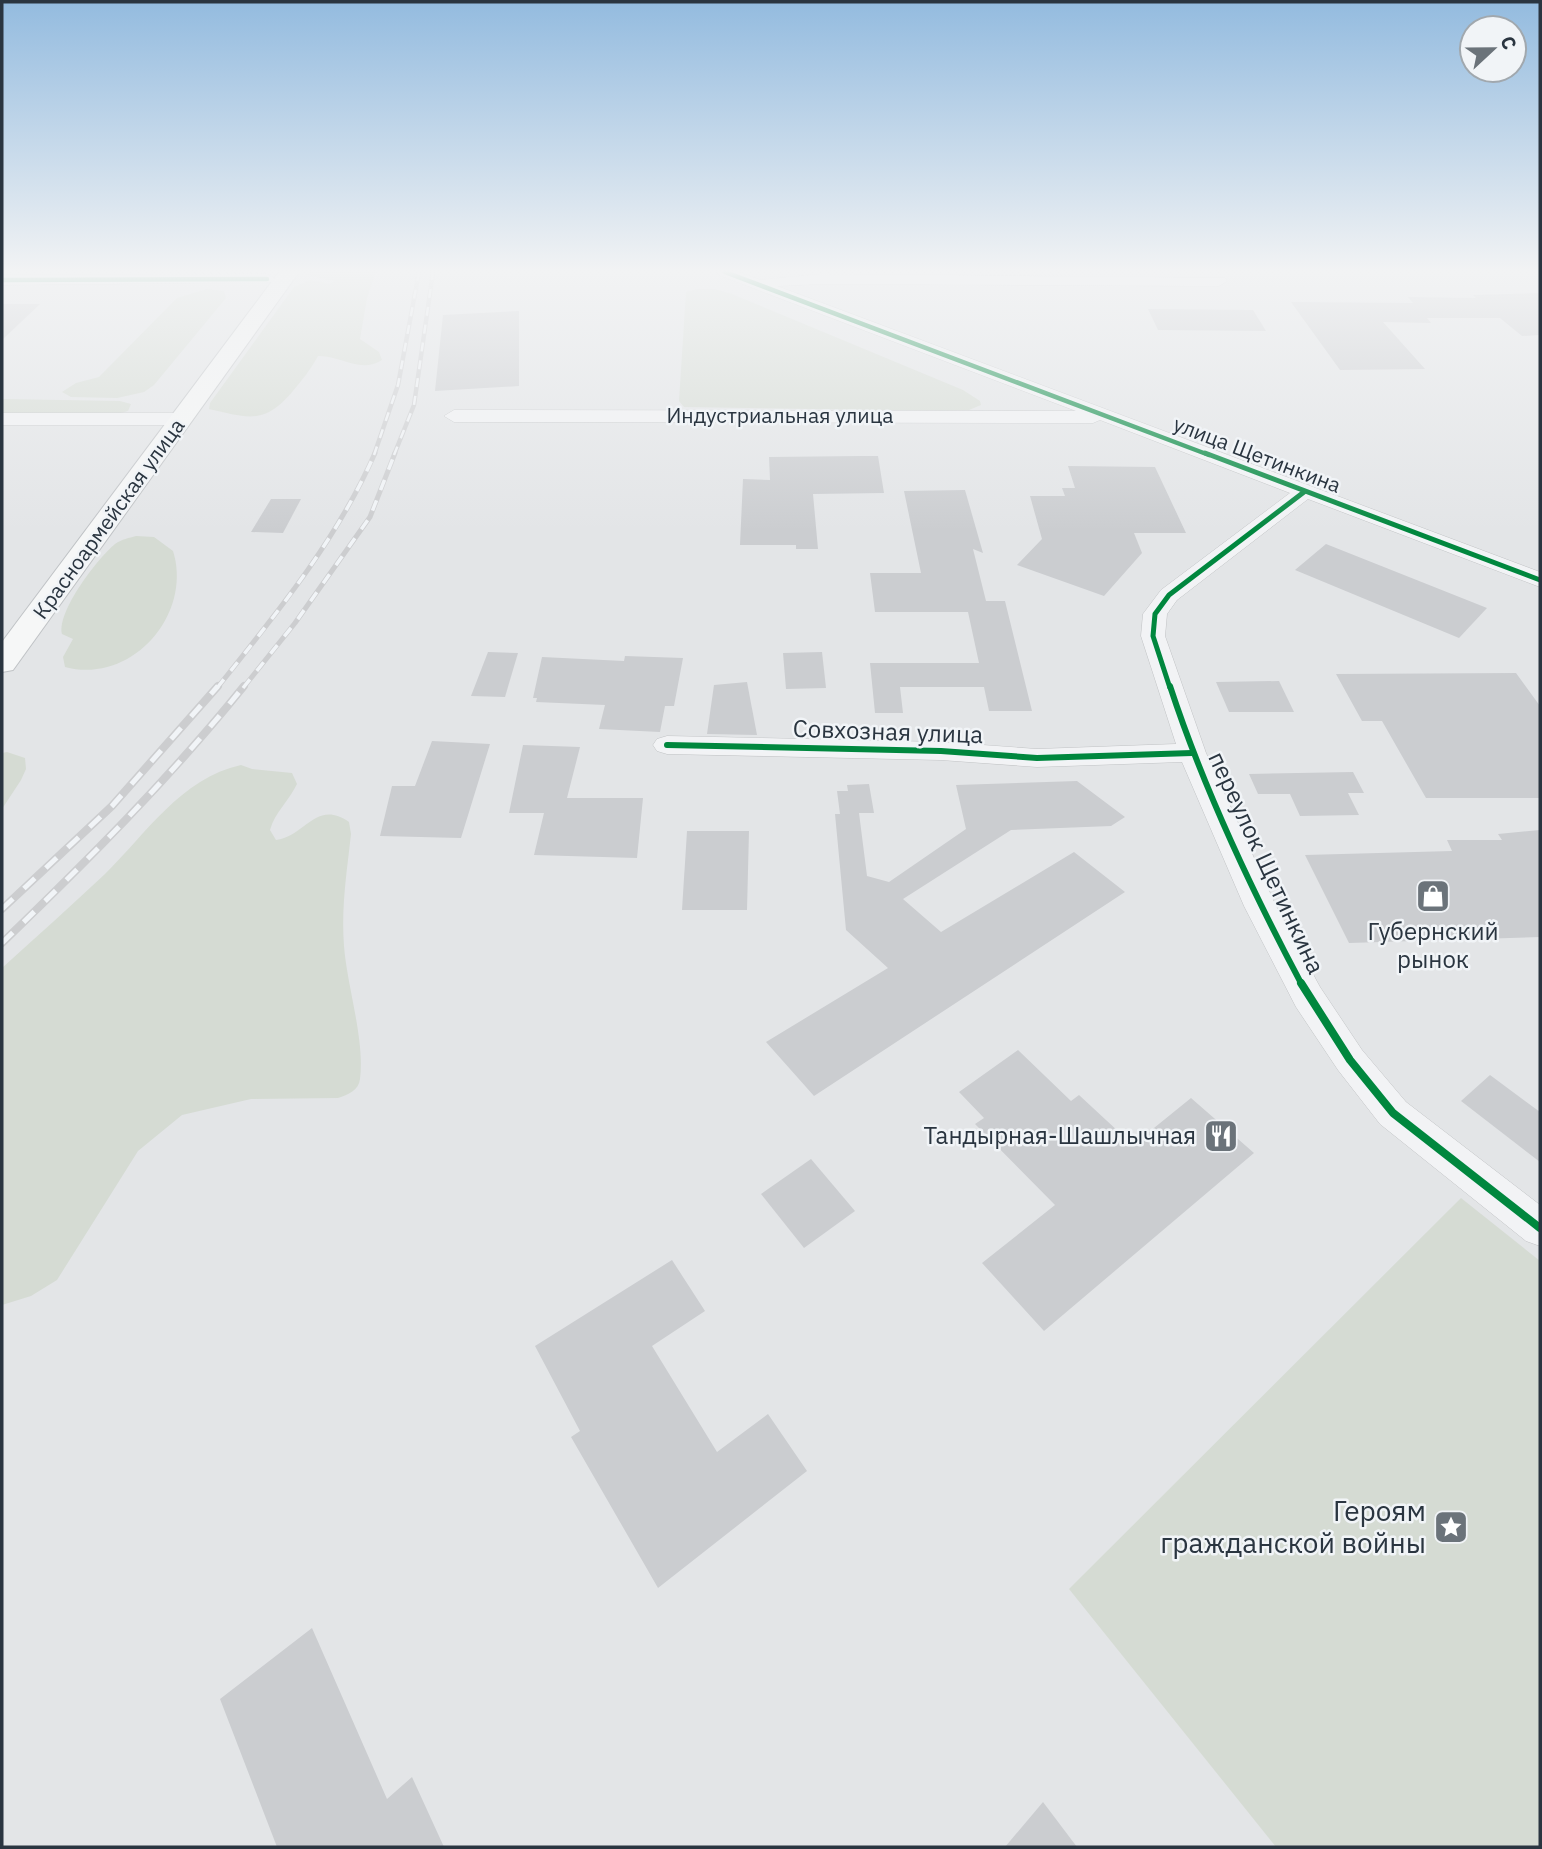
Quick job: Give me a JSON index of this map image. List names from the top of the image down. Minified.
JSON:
{"streets":{"main road":["Красноармейская улица"],"street":["Индустриальная улица","улица Щетинкина","Совхозная улица","переулок Щетинкина"]},"crossings":[["Индустриальная улица","улица Щетинкина"],["улица Щетинкина","переулок Щетинкина"],["Совхозная улица","переулок Щетинкина"]],"places":{"shop":["Губернский рынок"],"restaurant":["Тандырная-Шашлычная"],"place":["Героям гражданской войны"]},"north":"right"}
